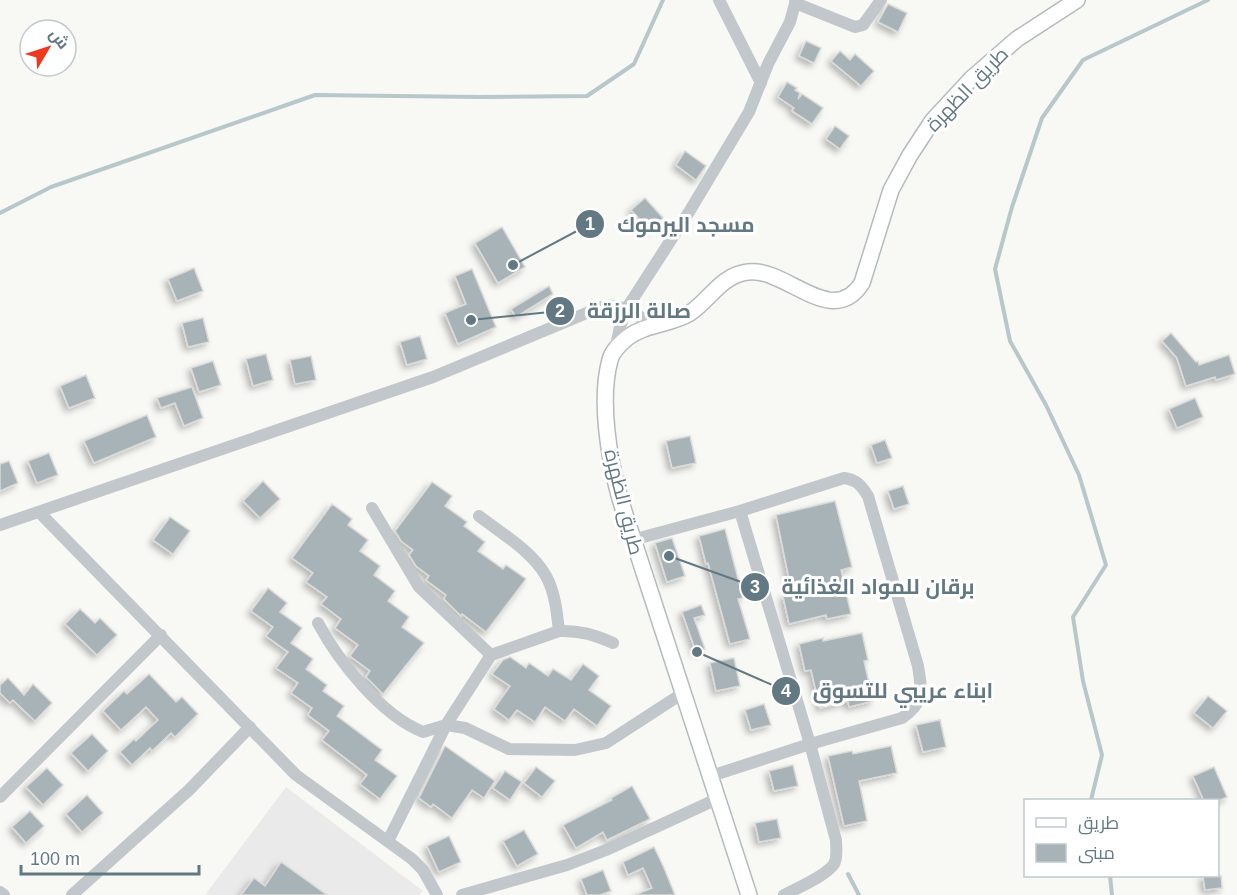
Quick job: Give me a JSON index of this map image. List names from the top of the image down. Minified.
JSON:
{"streets":{"main road":["طريق الظهرة"]},"places":["مسجد اليرموك","صالة الرزقة","برقان للمواد الغذائية","ابناء عريبي للتسوق"],"legend":["طريق","مبنى"],"scale_bar":"100 m","north":"top right"}
